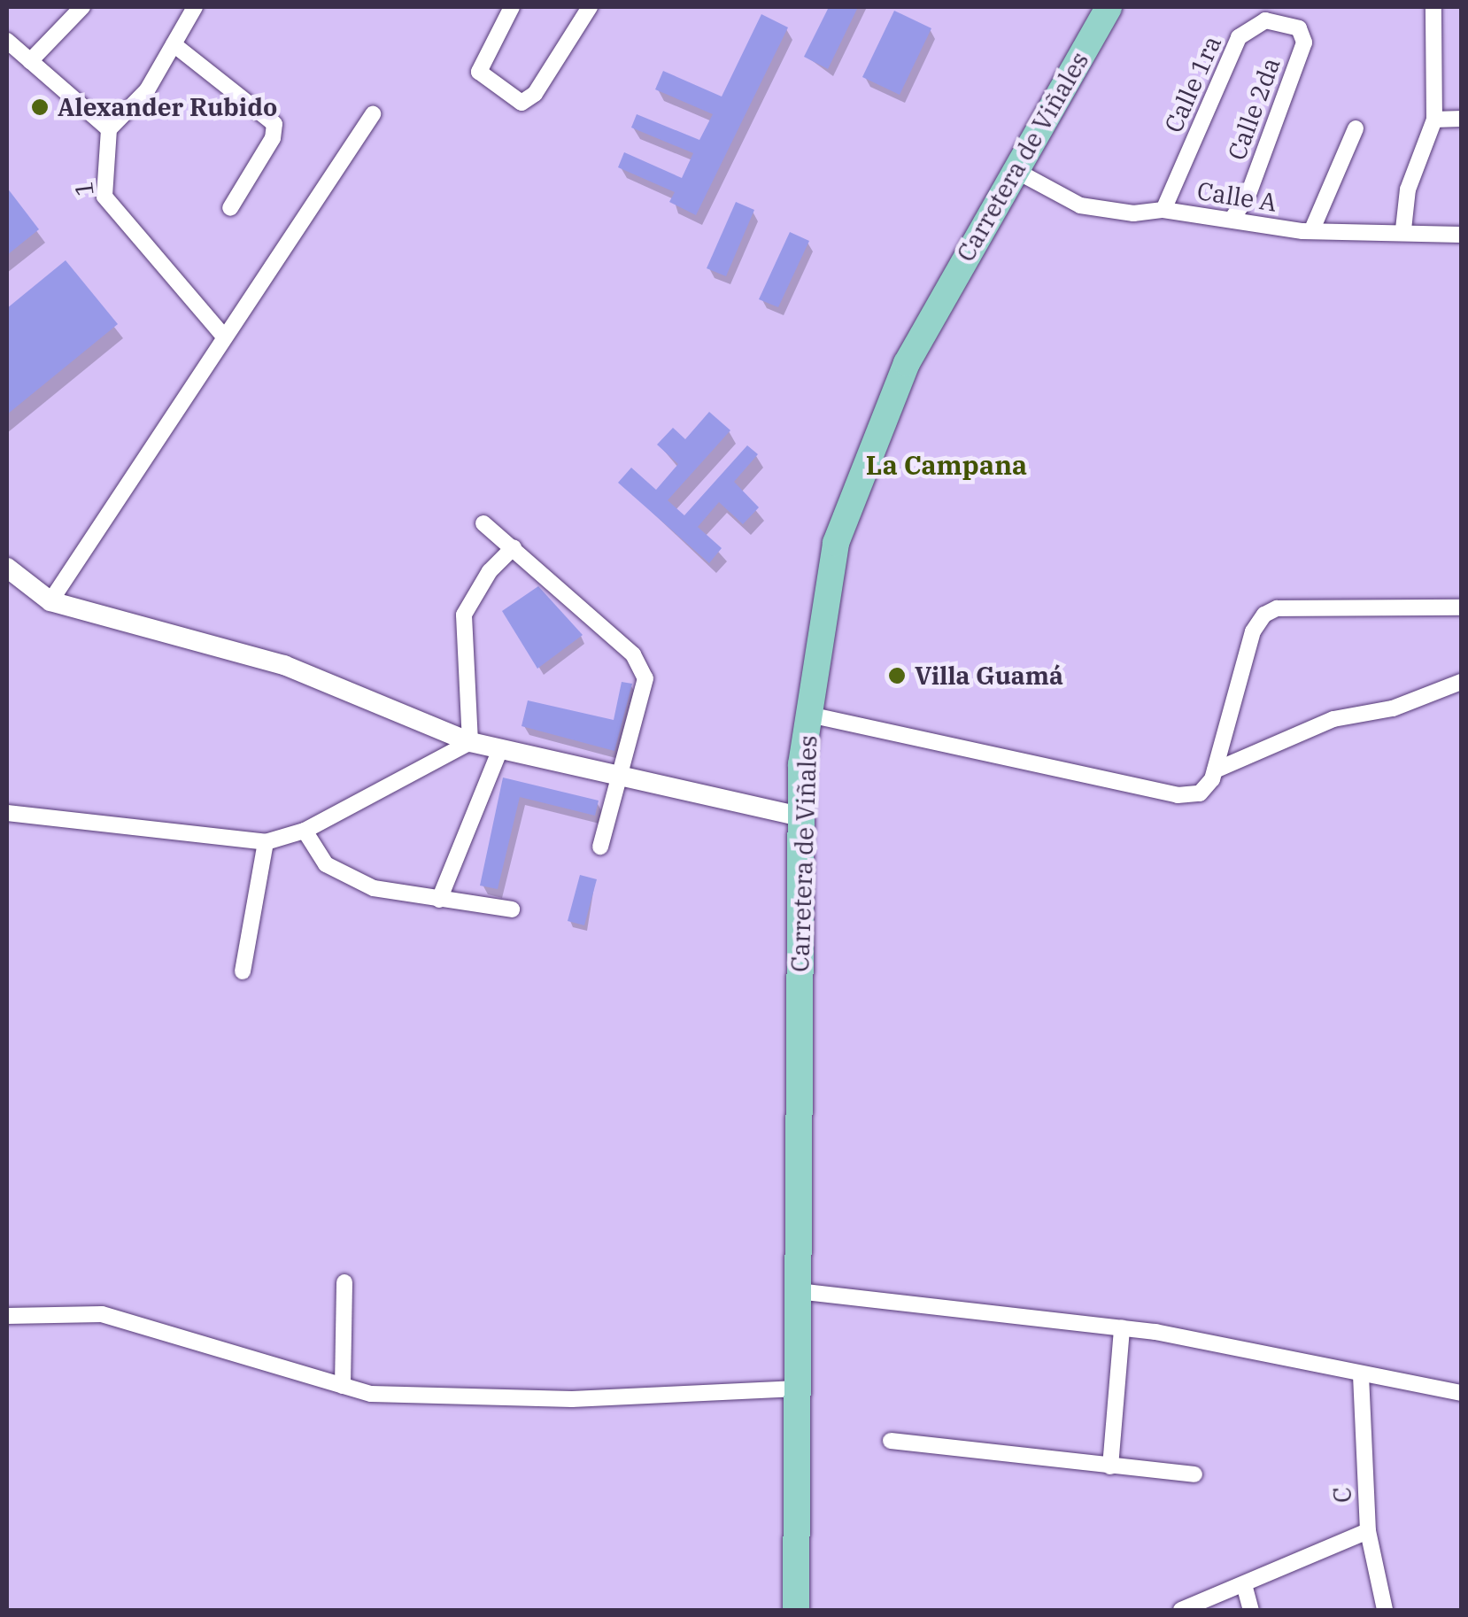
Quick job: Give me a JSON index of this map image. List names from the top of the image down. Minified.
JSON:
{"streets":{"main road":["Carretera de Viñales"],"street":["Calle 1ra","Calle 2da","1","Calle A","C"]},"crossings":[["Calle 1ra","Calle 2da"],["Calle 1ra","Calle A"],["Calle 2da","Calle A"],["Carretera de Viñales","Calle A"]],"districts":["La Campana"],"places":["Alexander Rubido","Villa Guamá"]}
